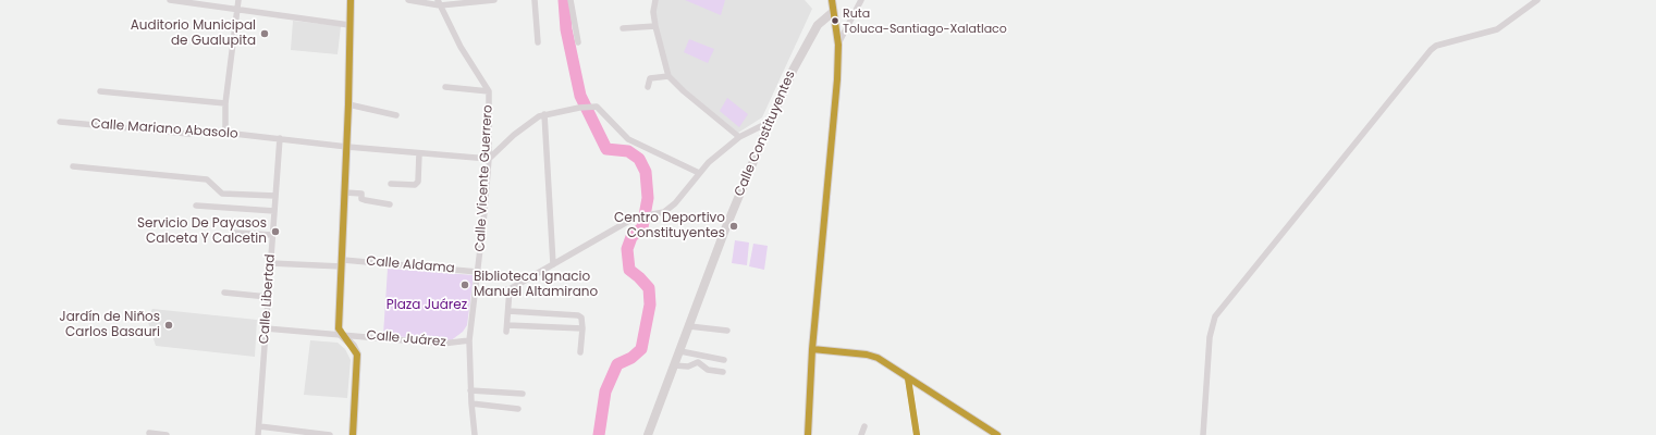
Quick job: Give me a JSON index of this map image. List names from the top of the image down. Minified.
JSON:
{"streets":{"main road":["Calle Constituyentes"],"street":["Calle Mariano Abasolo","Calle Vicente Guerrero","Calle Aldama","Calle Libertad","Calle Juárez"]},"crossings":[["Calle Mariano Abasolo","Calle Vicente Guerrero"],["Calle Mariano Abasolo","Calle Libertad"],["Calle Vicente Guerrero","Calle Aldama"],["Calle Vicente Guerrero","Calle Juárez"],["Calle Aldama","Calle Libertad"],["Calle Libertad","Calle Juárez"]],"parks":["Plaza Juárez"],"places":["Ruta Toluca-Santiago-Xalatlaco","Auditorio Municipal de Gualupita","Centro Deportivo Constituyentes","Servicio De Payasos Calceta Y Calcetin","Biblioteca Ignacio Manuel Altamirano","Jardín de Niños Carlos Basauri"]}
